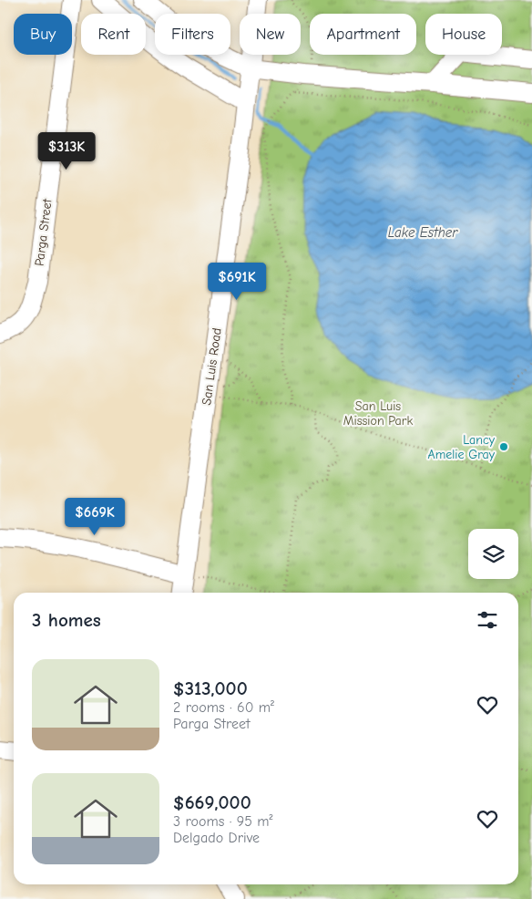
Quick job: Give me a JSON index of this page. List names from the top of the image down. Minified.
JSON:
{"streets":{"street":["Parga Street","San Luis Road"]},"water":["Lake Esther"],"parks":["San Luis Mission Park"],"places":["Lancy Amelie Gray"],"page":{"chip":["Buy","Rent","Filters","New","Apartment","House"],"price":["$313K","$691K","$669K"],"heading":"3 homes","list":[{"name":"$313,000","note":"2 rooms · 60 m² · Parga Street"},{"name":"$669,000","note":"3 rooms · 95 m² · Delgado Drive"}]}}
